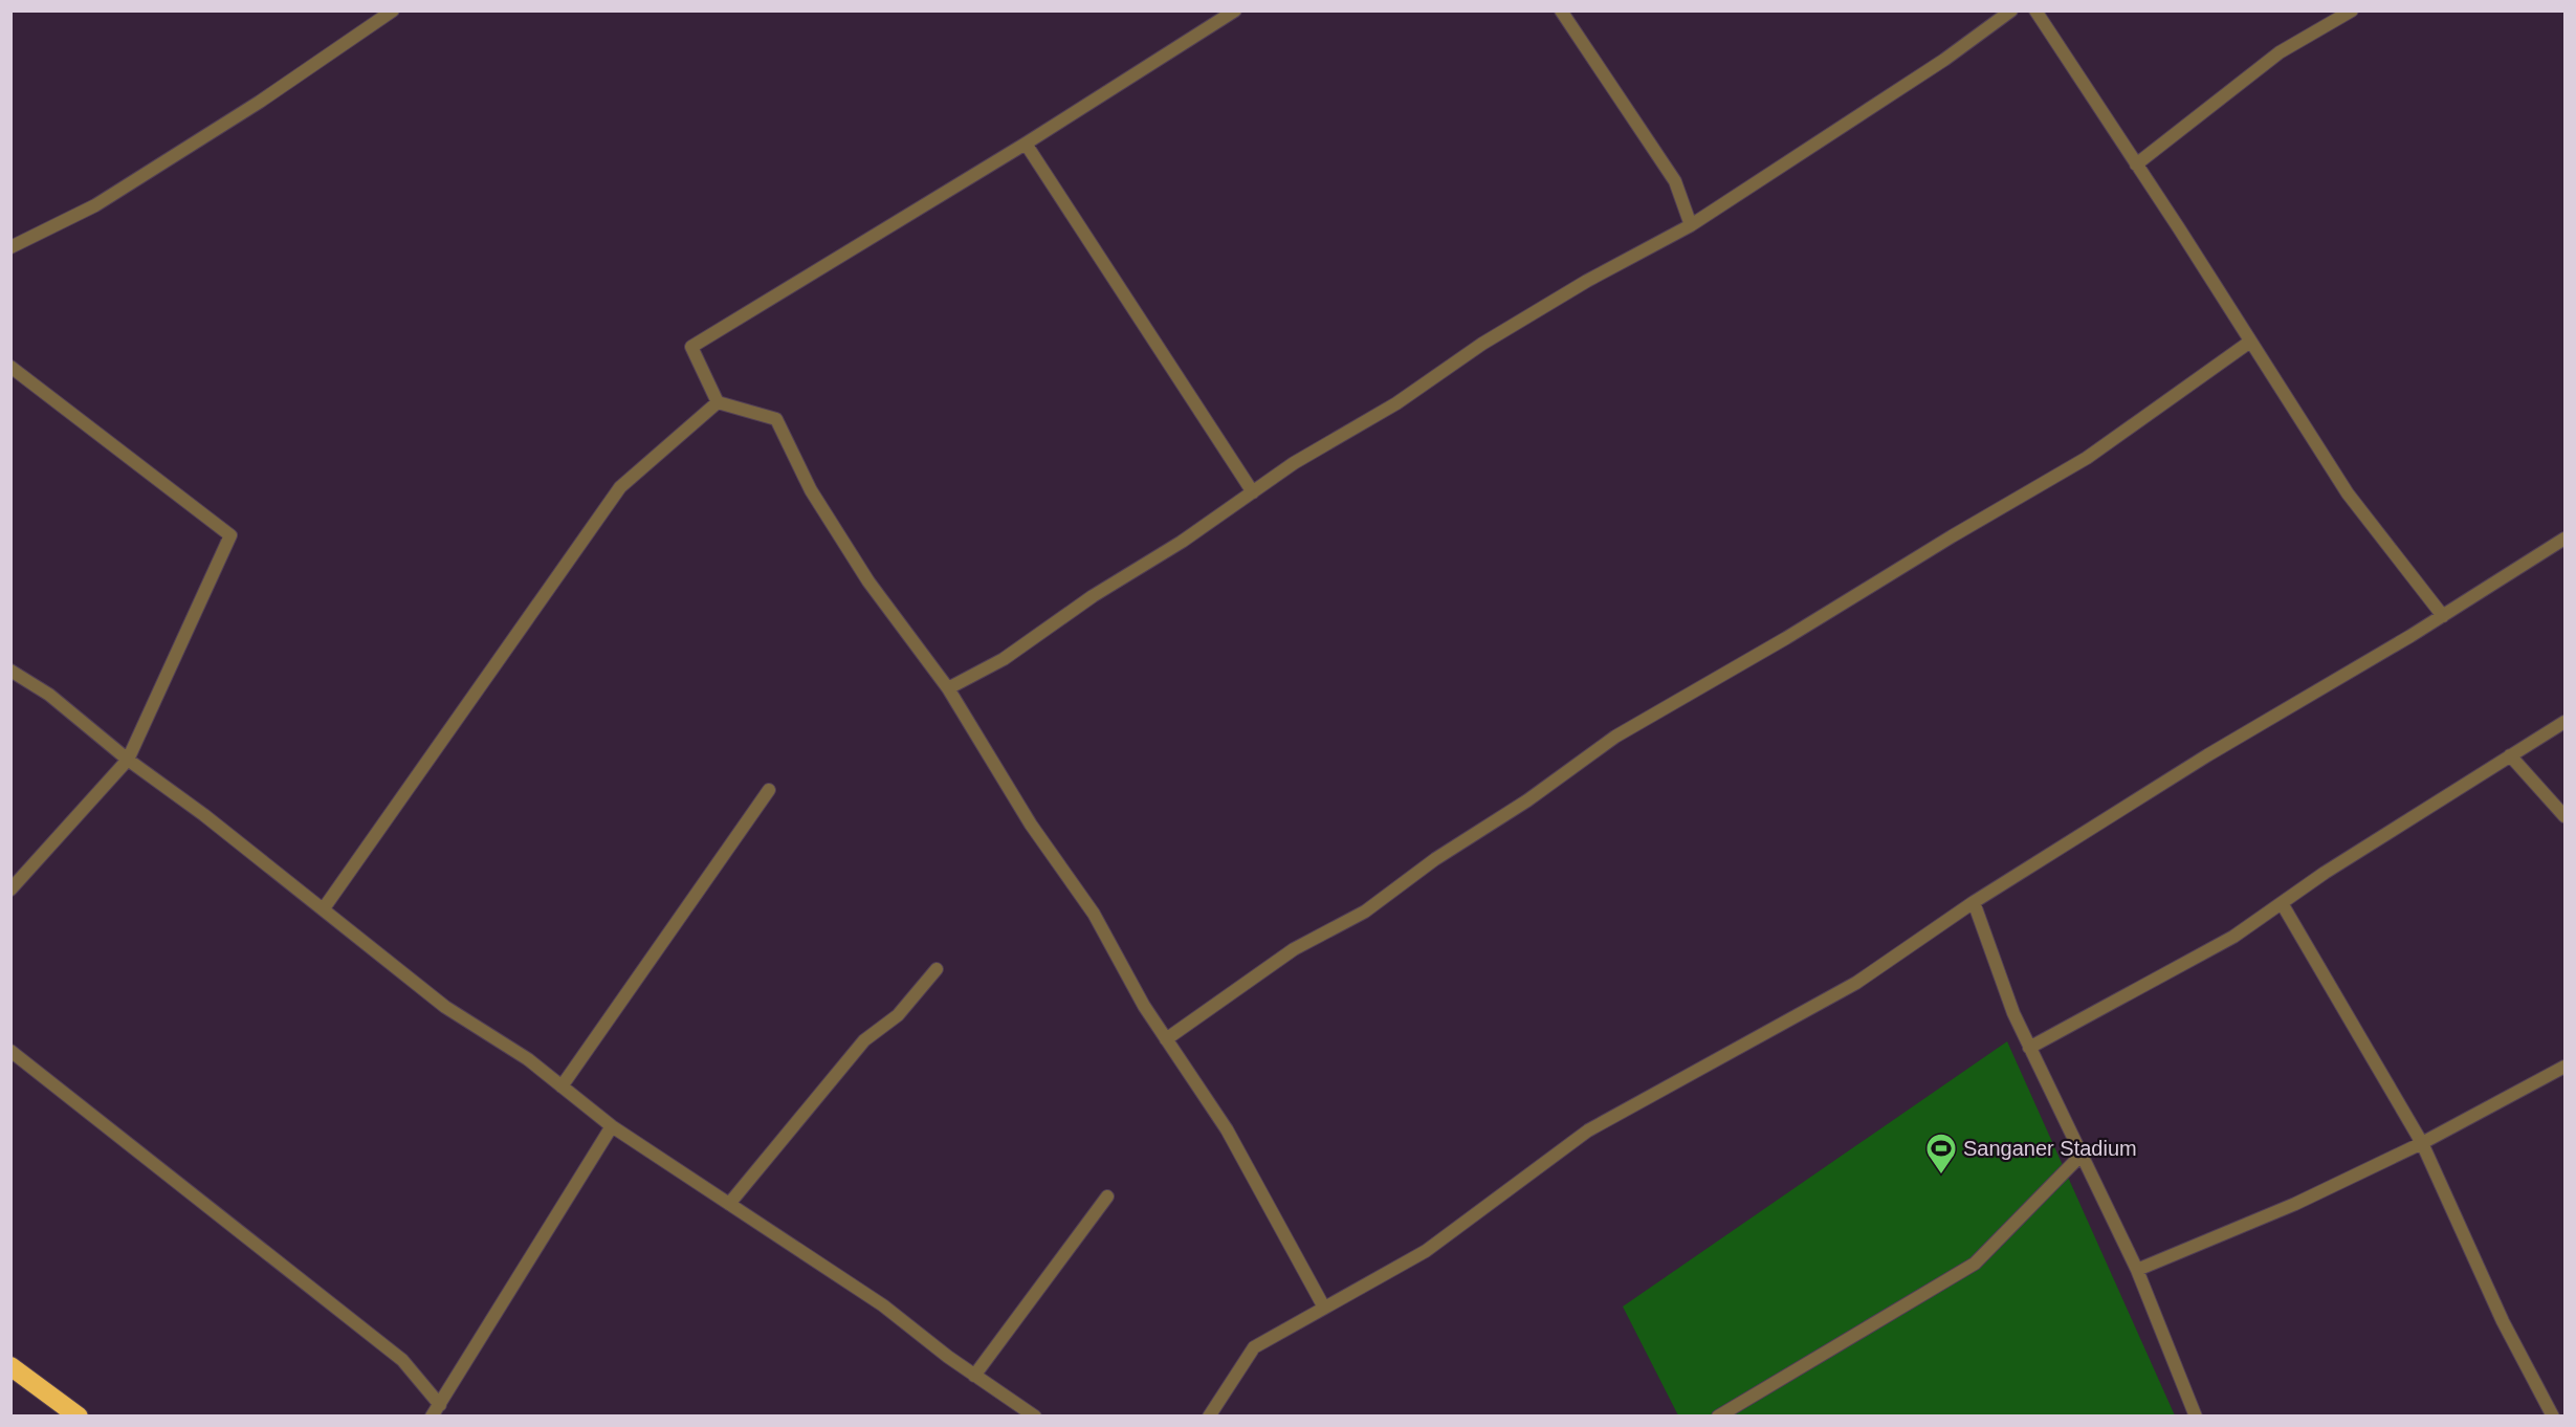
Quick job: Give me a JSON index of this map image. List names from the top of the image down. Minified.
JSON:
{"places":{"sports":["Sanganer Stadium"]}}
